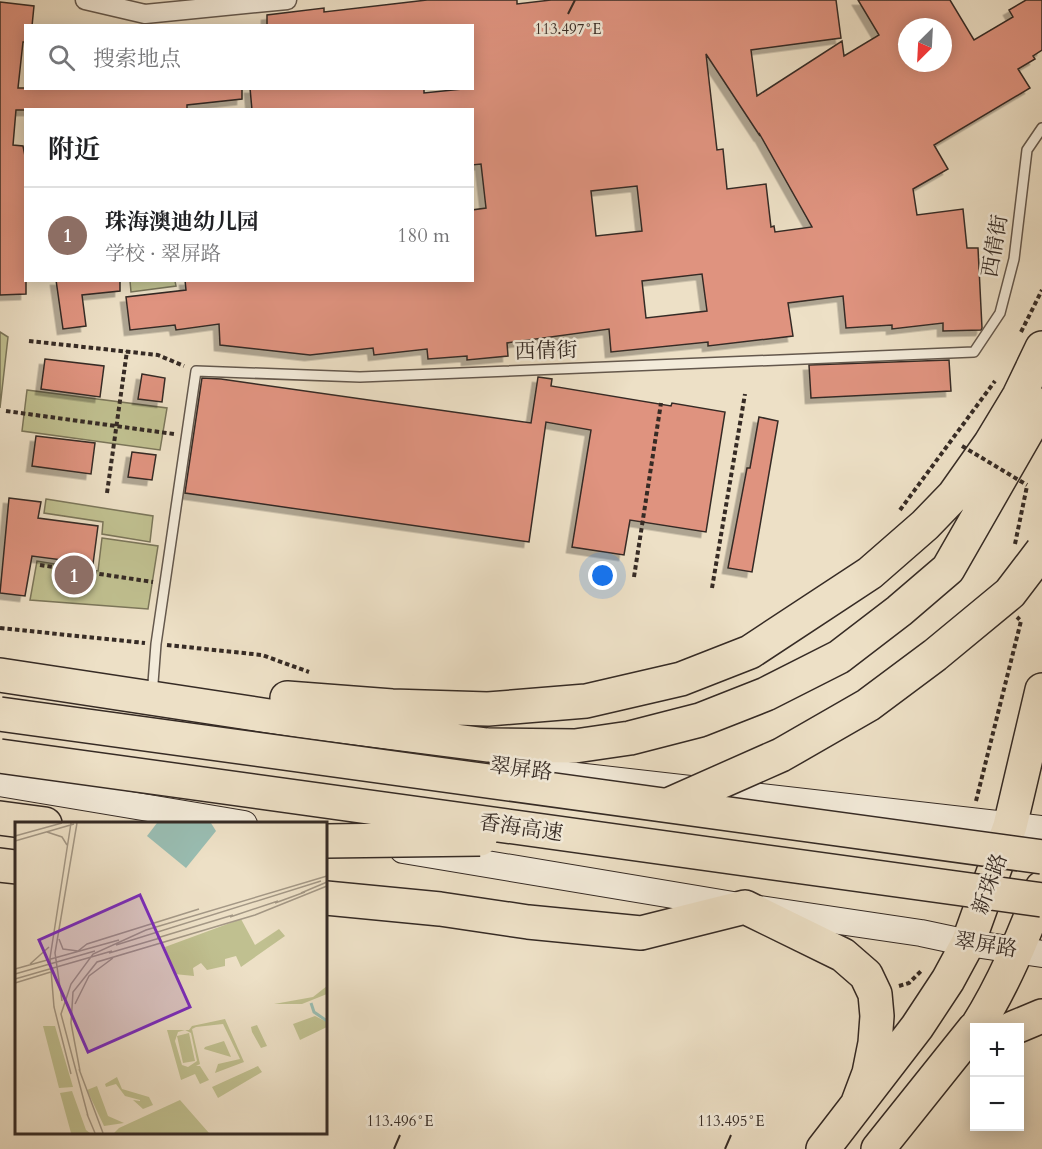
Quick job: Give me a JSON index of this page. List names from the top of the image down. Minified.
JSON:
{"streets":{"highway":["香海高速","新珠路"],"main road":["翠屏路"],"lane":["西倩街"]},"crossings":[["翠屏路","新珠路"]],"north":"bottom left","page":{"search":"搜索地点","heading":"附近","list":[{"mark":"1","name":"珠海澳迪幼儿园","note":"学校 · 翠屏路","value":"180 m"}],"pins":"1","map_buttons":["+","−"]},"coordinates":["113.497°E","113.496°E","113.495°E"]}
